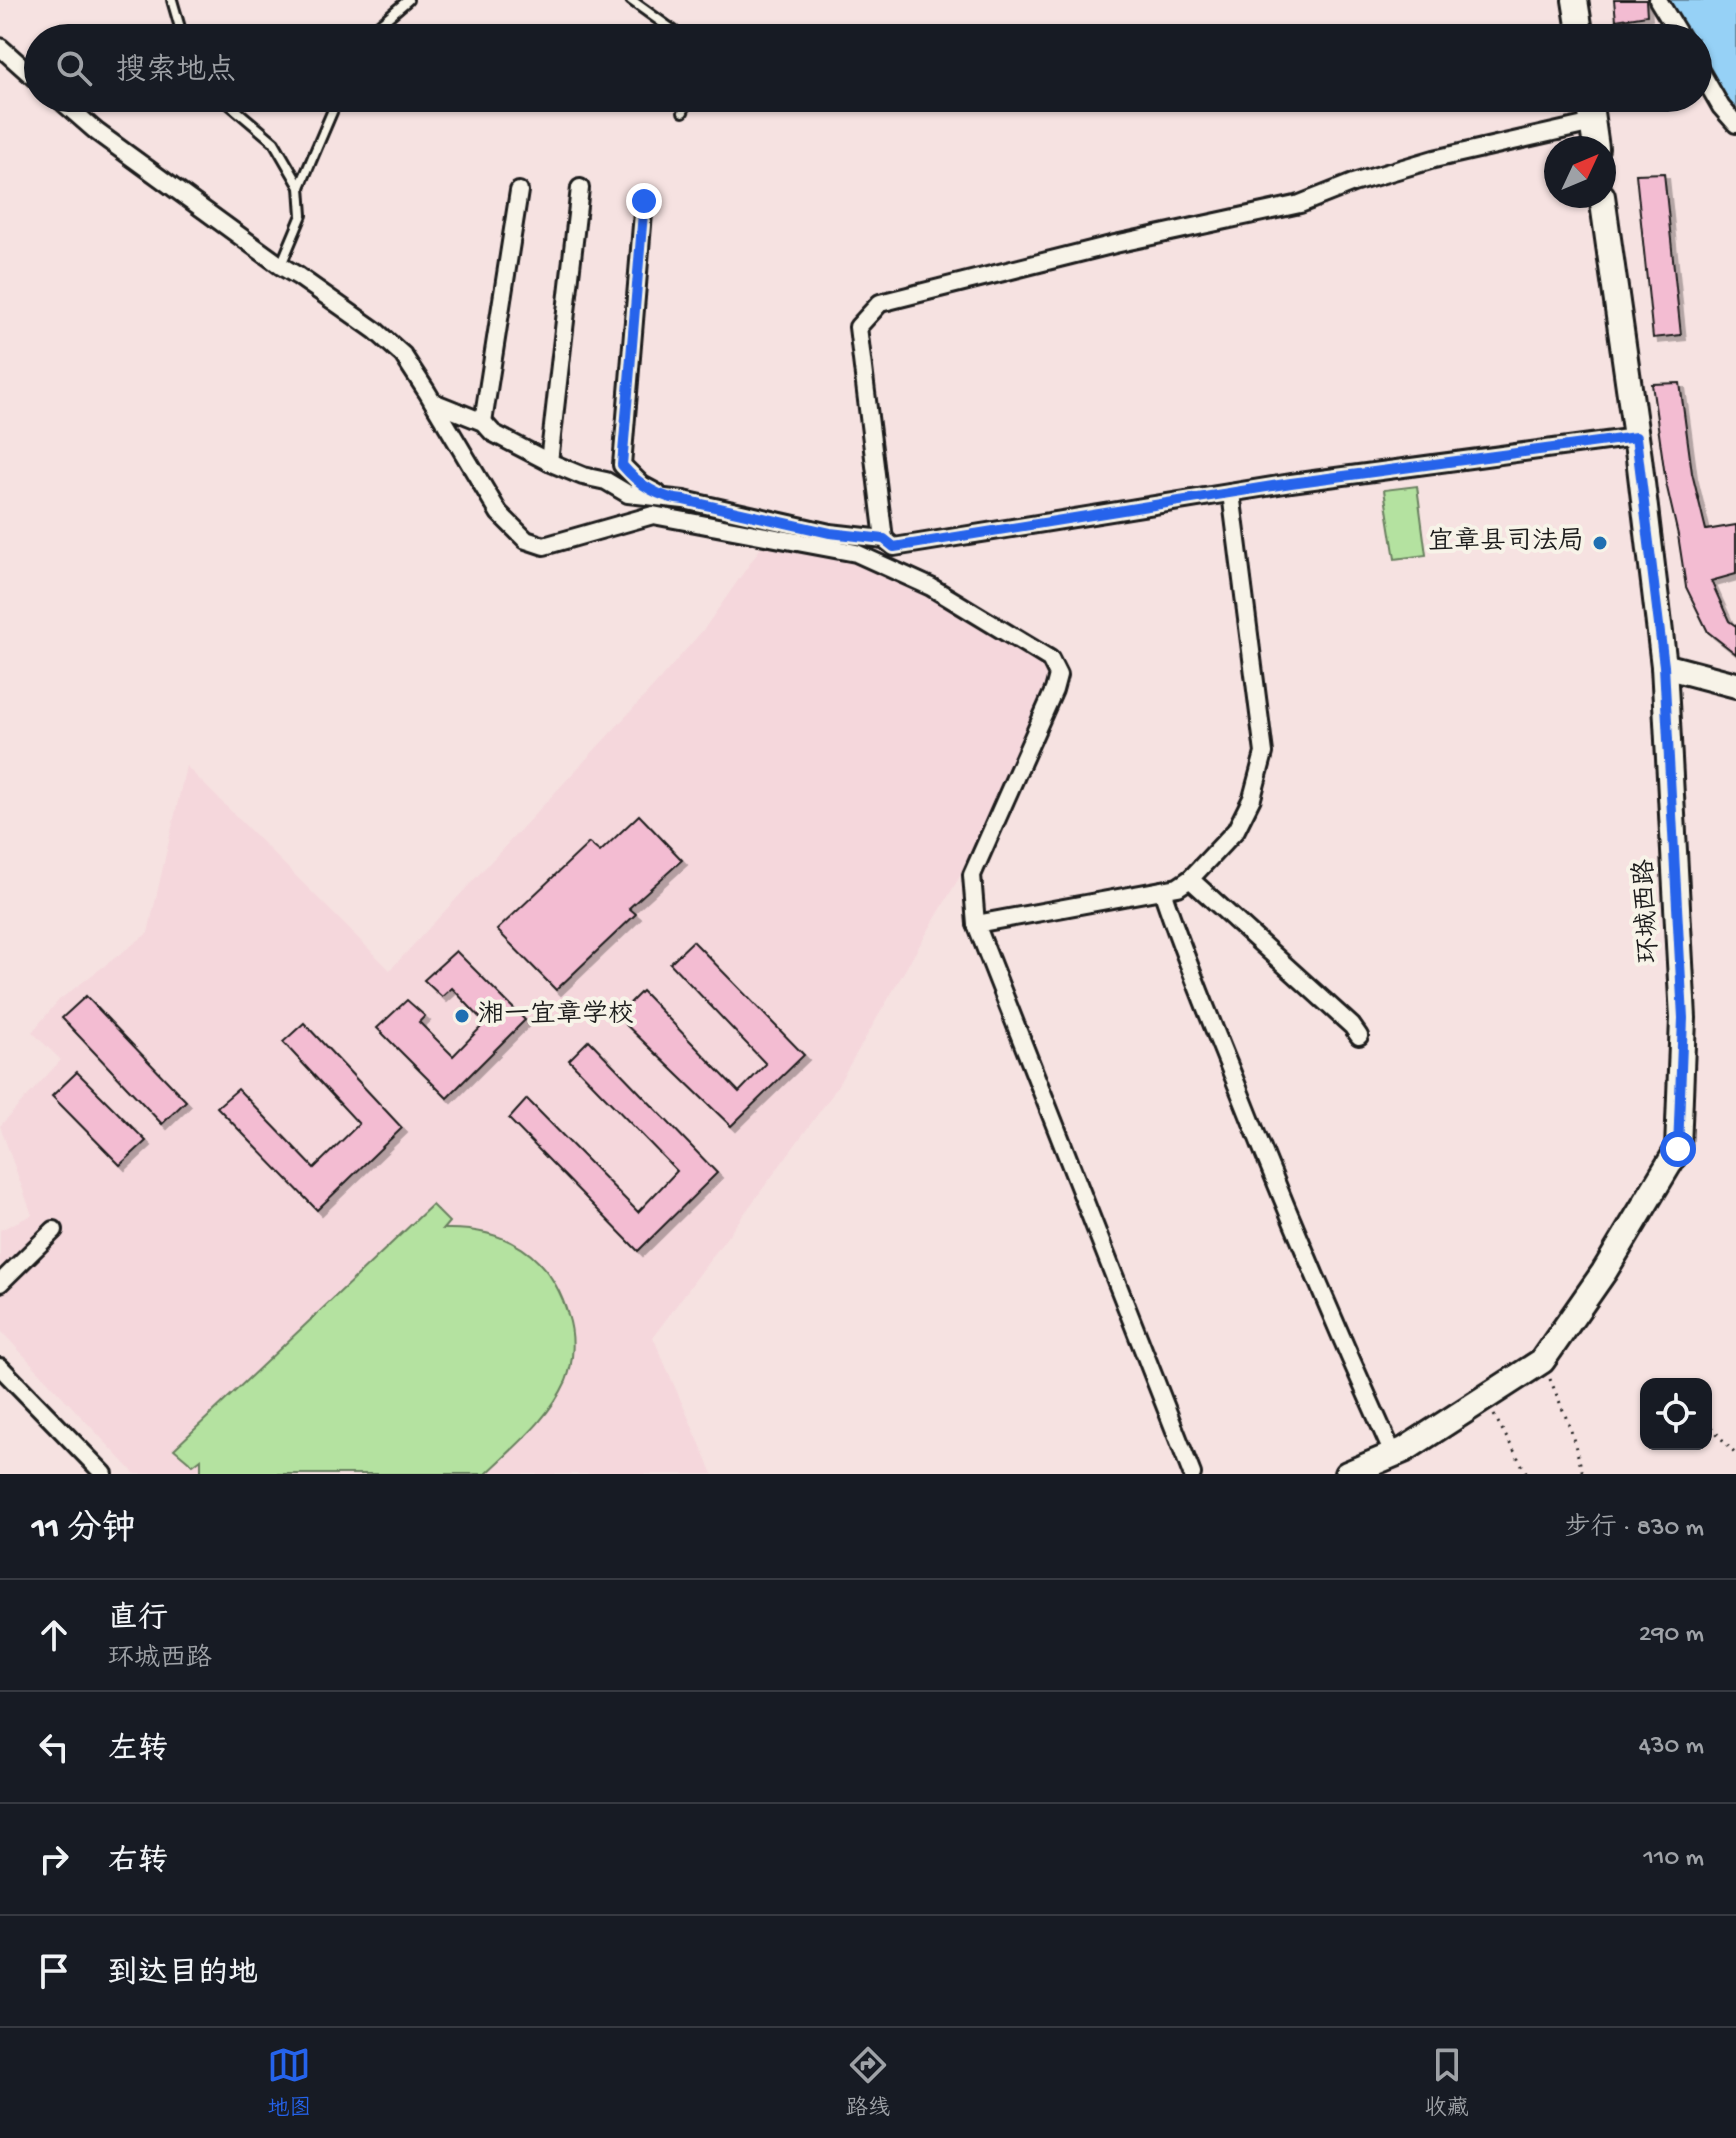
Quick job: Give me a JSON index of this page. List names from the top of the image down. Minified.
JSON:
{"streets":{"main road":["环城西路"]},"places":["宜章县司法局","湘一宜章学校"],"north":"top right","page":{"search":"搜索地点","heading":["11 分钟","步行 · 830 m"],"list":[["直行","环城西路","290 m"],["左转","430 m"],["右转","110 m"],"到达目的地"],"nav":["地图","路线","收藏"]}}
